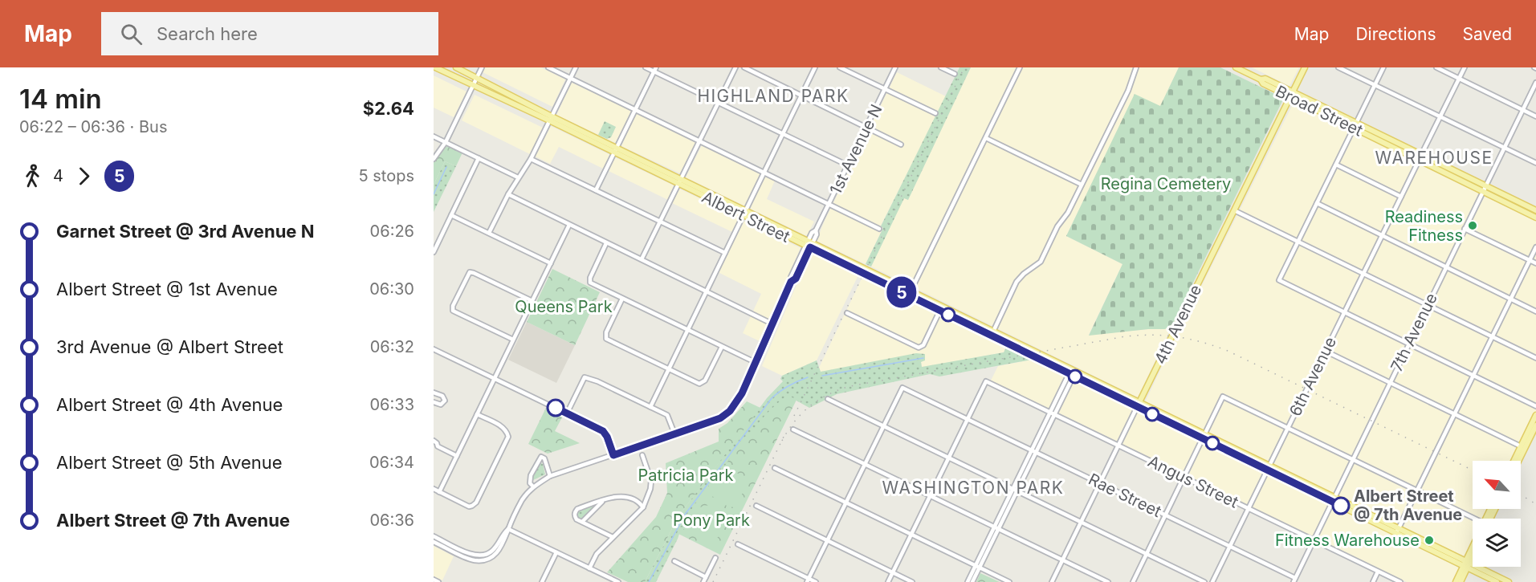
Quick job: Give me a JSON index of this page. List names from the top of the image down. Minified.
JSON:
{"streets":{"main road":["Broad Street","Albert Street","4th Avenue"],"street":["1st Avenue N","7th Avenue","6th Avenue","Angus Street","Rae Street"]},"crossings":[["Broad Street","4th Avenue"],["Broad Street","7th Avenue"],["Broad Street","6th Avenue"],["1st Avenue N","Albert Street"],["Albert Street","4th Avenue"],["Albert Street","7th Avenue"],["Albert Street","6th Avenue"],["4th Avenue","Angus Street"],["4th Avenue","Rae Street"],["7th Avenue","Angus Street"],["7th Avenue","Rae Street"],["6th Avenue","Angus Street"],["6th Avenue","Rae Street"],["Angus Street","Rae Street"]],"districts":["HIGHLAND PARK","WAREHOUSE","WASHINGTON PARK"],"parks":["Regina Cemetery","Queens Park","Patricia Park","Pony Park"],"places":["Readiness Fitness","Albert Street @ 7th Avenue","Fitness Warehouse"],"lines":["bus line 5"],"north":"top left","page":{"header":"Map","search":"Search here","nav":["Map","Directions","Saved"],"heading":["14 min","06:22 – 06:36 · Bus","$2.64"],"on_map":"5","legs":["4","5","5 stops"],"list":[{"name":"Garnet Street @ 3rd Avenue N","value":"06:26"},{"name":"Albert Street @ 1st Avenue","value":"06:30"},{"name":"3rd Avenue @ Albert Street","value":"06:32"},{"name":"Albert Street @ 4th Avenue","value":"06:33"},{"name":"Albert Street @ 5th Avenue","value":"06:34"},{"name":"Albert Street @ 7th Avenue","value":"06:36"}]}}
